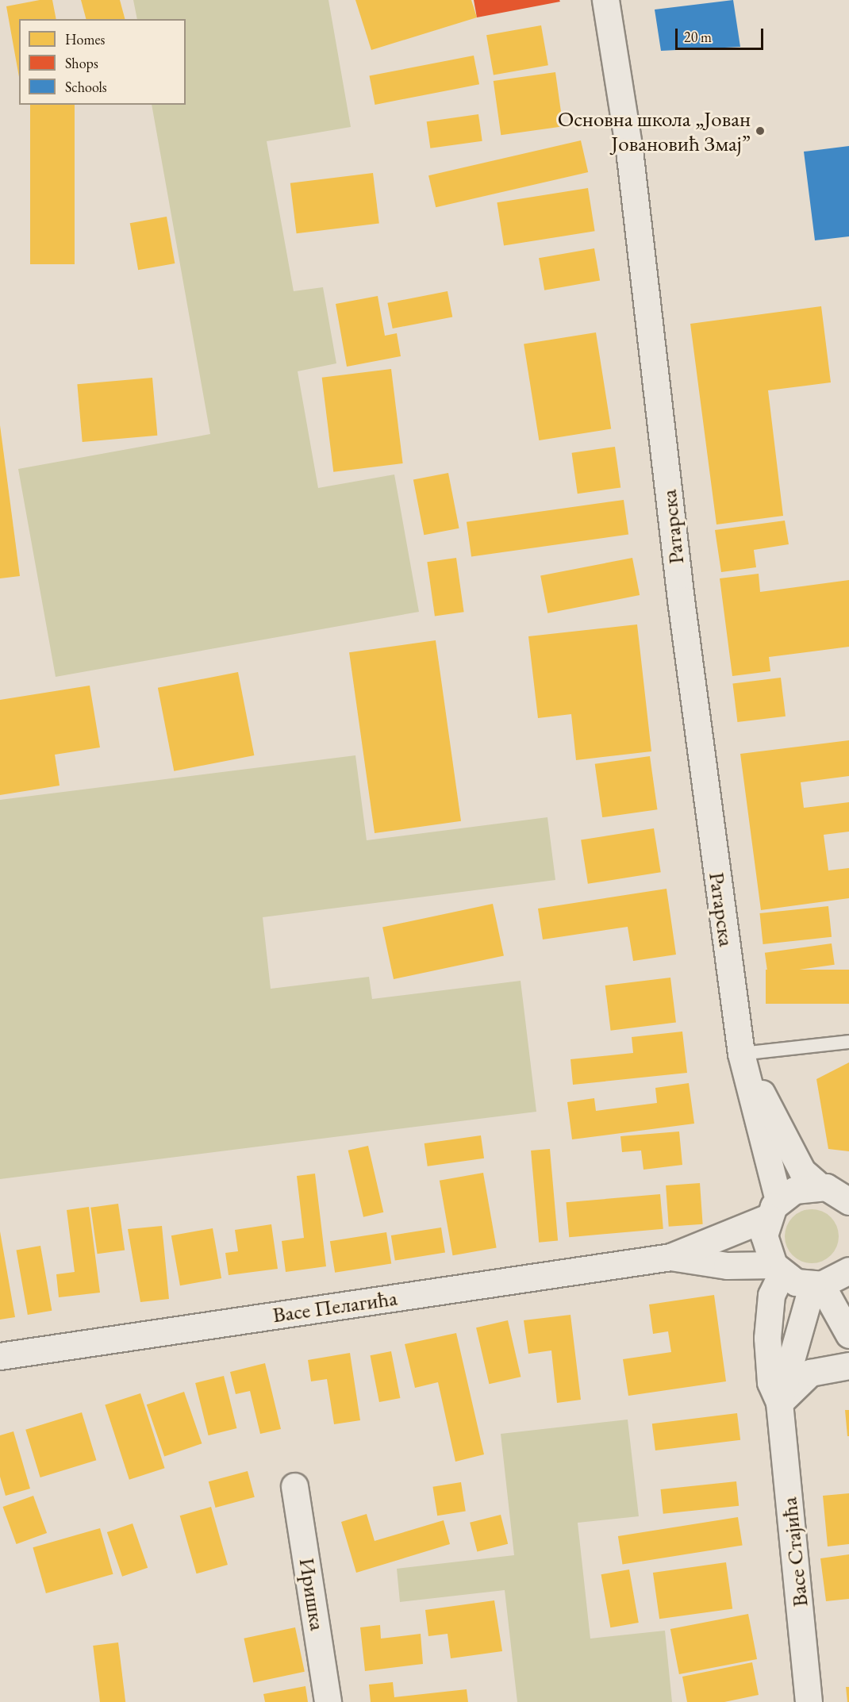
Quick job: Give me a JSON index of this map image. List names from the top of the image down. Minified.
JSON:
{"streets":{"street":["Ратарска","Васе Пелагића","Васе Стајића","Иришка"]},"crossings":[["Ратарска","Васе Пелагића"],["Васе Пелагића","Васе Стајића"]],"places":["Основна школа „Јован Јовановић Змај”"],"legend":["Homes","Shops","Schools"],"scale_bar":"20 m"}
